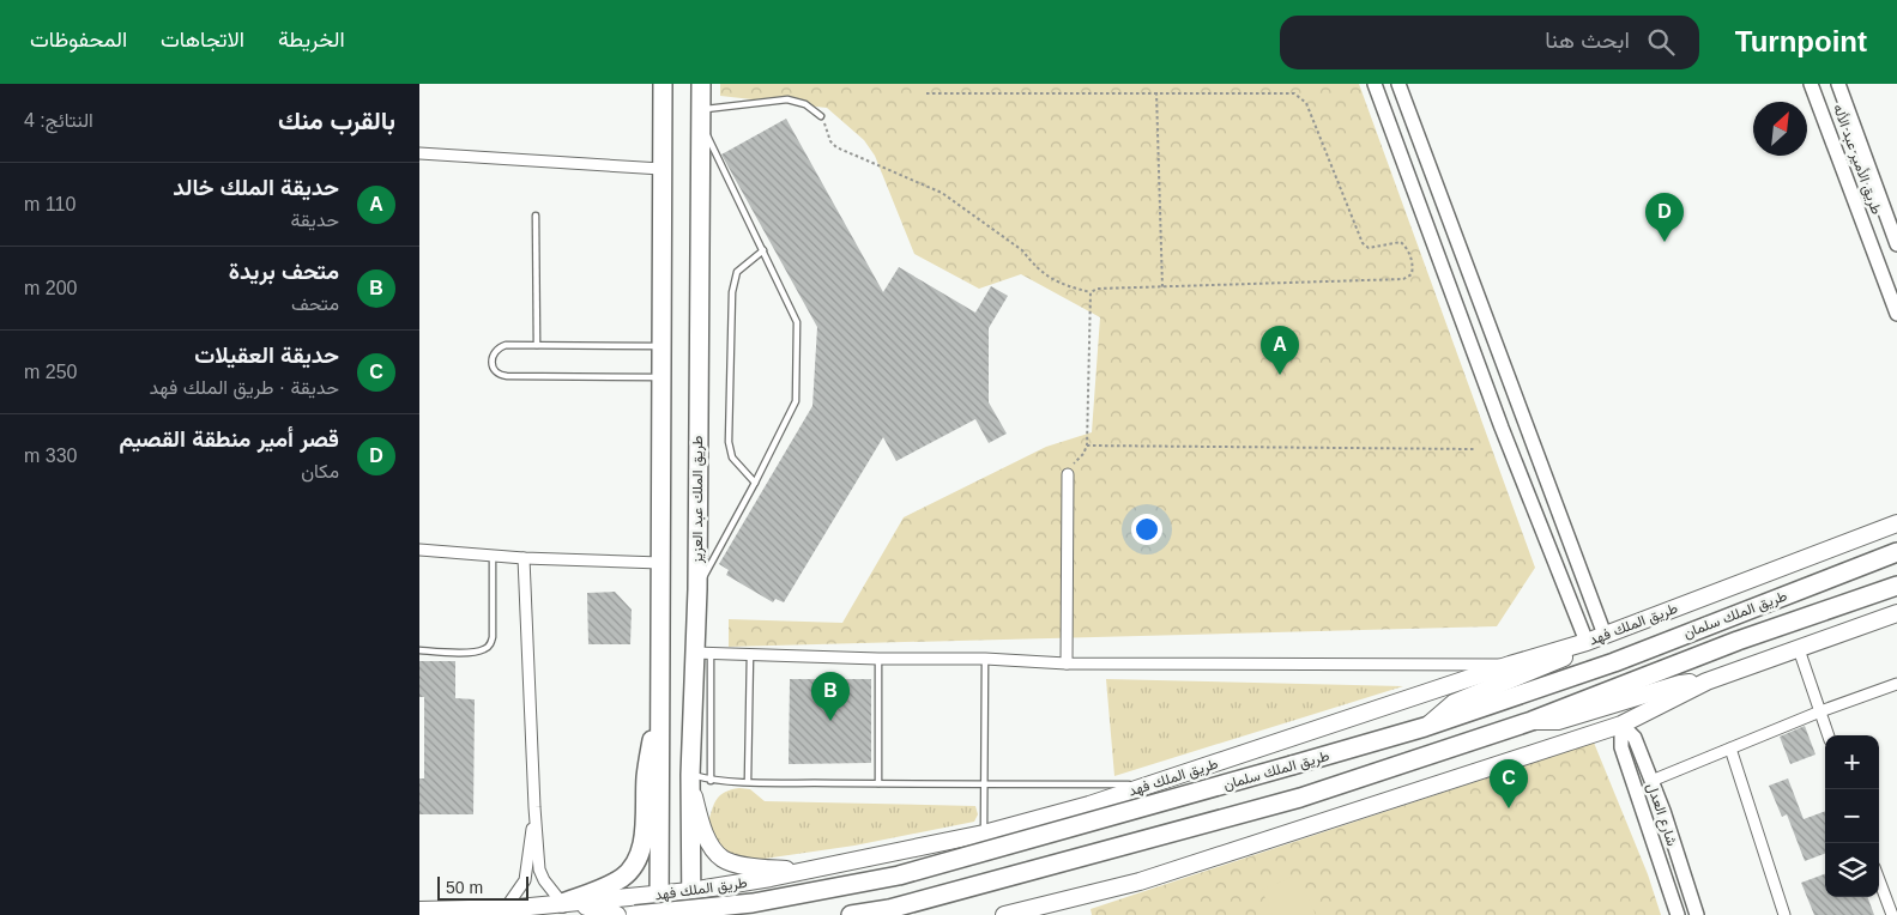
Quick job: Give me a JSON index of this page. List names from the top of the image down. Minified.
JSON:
{"streets":{"highway":["طريق الملك عبد العزيز","طريق الملك سلمان"],"main road":["طريق الملك فهد"],"street":["طريق الأمير عبد الأله","شارع العدل"]},"crossings":[["طريق الملك عبد العزيز","طريق الملك فهد"]],"scale_bar":"50 m","north":"top right","page":{"header":"Turnpoint","search":"ابحث هنا","nav":["الخريطة","الاتجاهات","المحفوظات"],"heading":["بالقرب منك","النتائج: 4"],"list":[{"mark":"A","name":"حديقة الملك خالد","note":"حديقة","value":"110 m"},{"mark":"B","name":"متحف بريدة","note":"متحف","value":"200 m"},{"mark":"C","name":"حديقة العقيلات","note":"حديقة · طريق الملك فهد","value":"250 m"},{"mark":"D","name":"قصر أمير منطقة القصيم","note":"مكان","value":"330 m"}],"pins":["D","A","B","C"],"map_buttons":["+","−"],"scale":"50 m"}}
